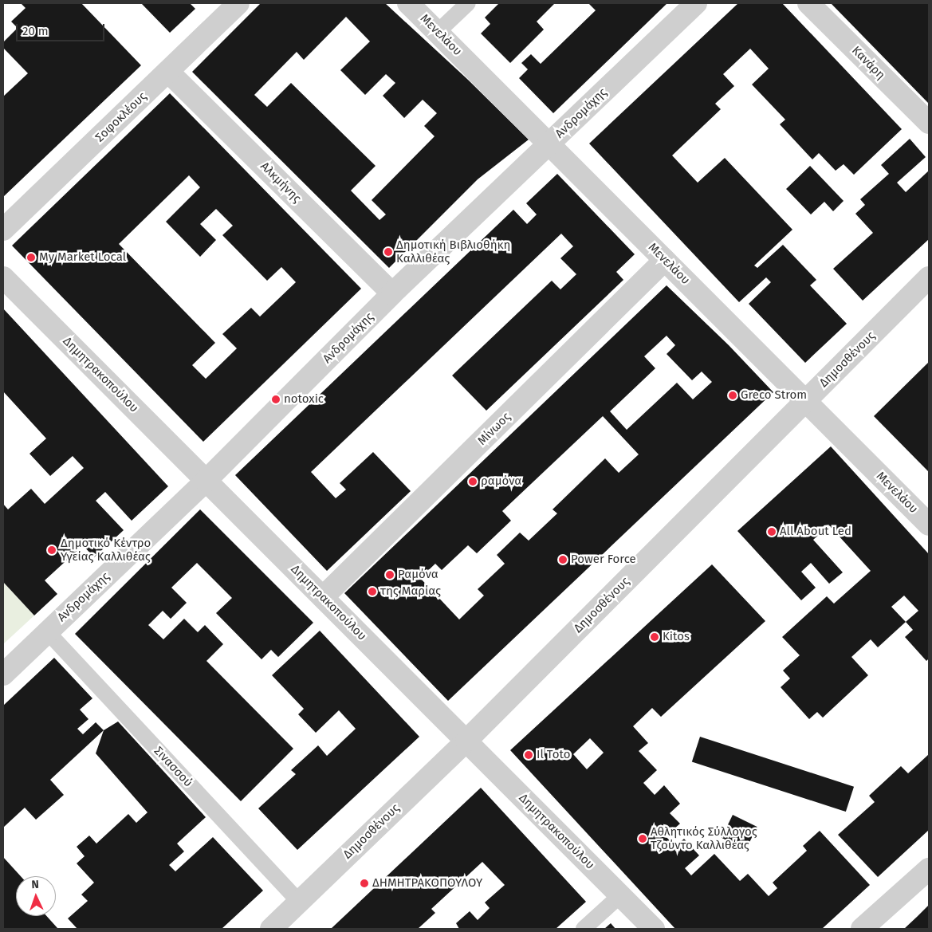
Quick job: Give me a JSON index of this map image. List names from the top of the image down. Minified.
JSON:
{"streets":{"street":["Μενελάου","Κανάρη","Ανδρομάχης","Σοφοκλέους","Αλκμήνης","Δημοσθένους","Δημητρακοπούλου","Μίνωος"],"lane":["Σινασσού"]},"crossings":[["Μενελάου","Ανδρομάχης"],["Μενελάου","Δημοσθένους"],["Μενελάου","Μίνωος"],["Ανδρομάχης","Αλκμήνης"],["Ανδρομάχης","Δημητρακοπούλου"],["Ανδρομάχης","Σινασσού"],["Σοφοκλέους","Αλκμήνης"],["Δημοσθένους","Δημητρακοπούλου"],["Δημοσθένους","Σινασσού"],["Δημητρακοπούλου","Μίνωος"]],"places":["Δημοτική Βιβλιοθήκη Καλλιθέας","My Market Local","Greco Strom","notoxic","ραμόνα","All About Led","Δημοτικό Κέντρο Υγείας Καλλιθέας","Power Force","Ραμόνα","της Μαρίας","Kitos","Il Toto","Αθλητικός Σύλλογος Τζούντο Καλλιθέας","ΔΗΜΗΤΡΑΚΟΠΟΥΛΟΥ"],"scale_bar":"20 m","north":"top"}
